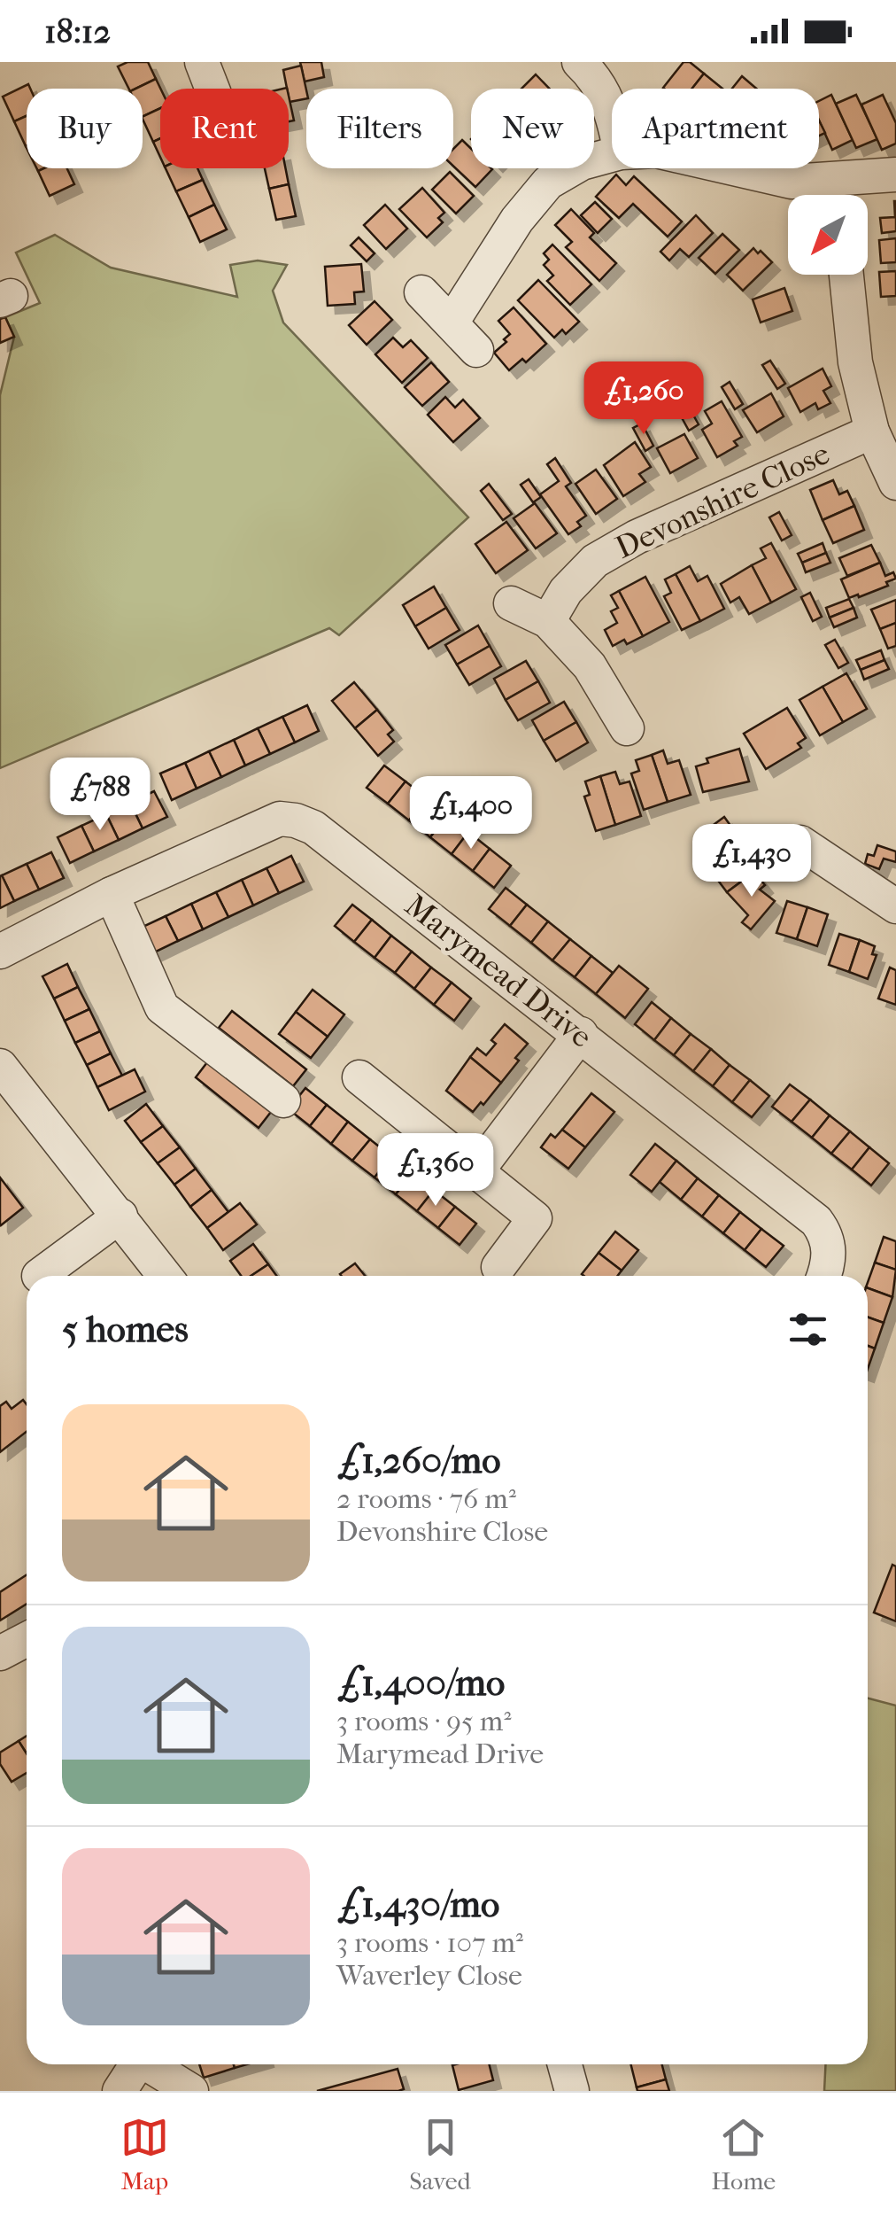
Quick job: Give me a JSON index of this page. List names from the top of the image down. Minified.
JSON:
{"streets":{"street":["Devonshire Close","Marymead Drive"]},"north":"bottom left","page":{"status":"18:12","chip":["Buy","Rent","Filters","New","Apartment"],"price":["£1,260","£788","£1,400","£1,430","£1,360"],"heading":"5 homes","list":[{"name":"£1,260/mo","note":"2 rooms · 76 m² · Devonshire Close"},{"name":"£1,400/mo","note":"3 rooms · 95 m² · Marymead Drive"},{"name":"£1,430/mo","note":"3 rooms · 107 m² · Waverley Close"}],"tabs":["Map","Saved","Home"]}}
